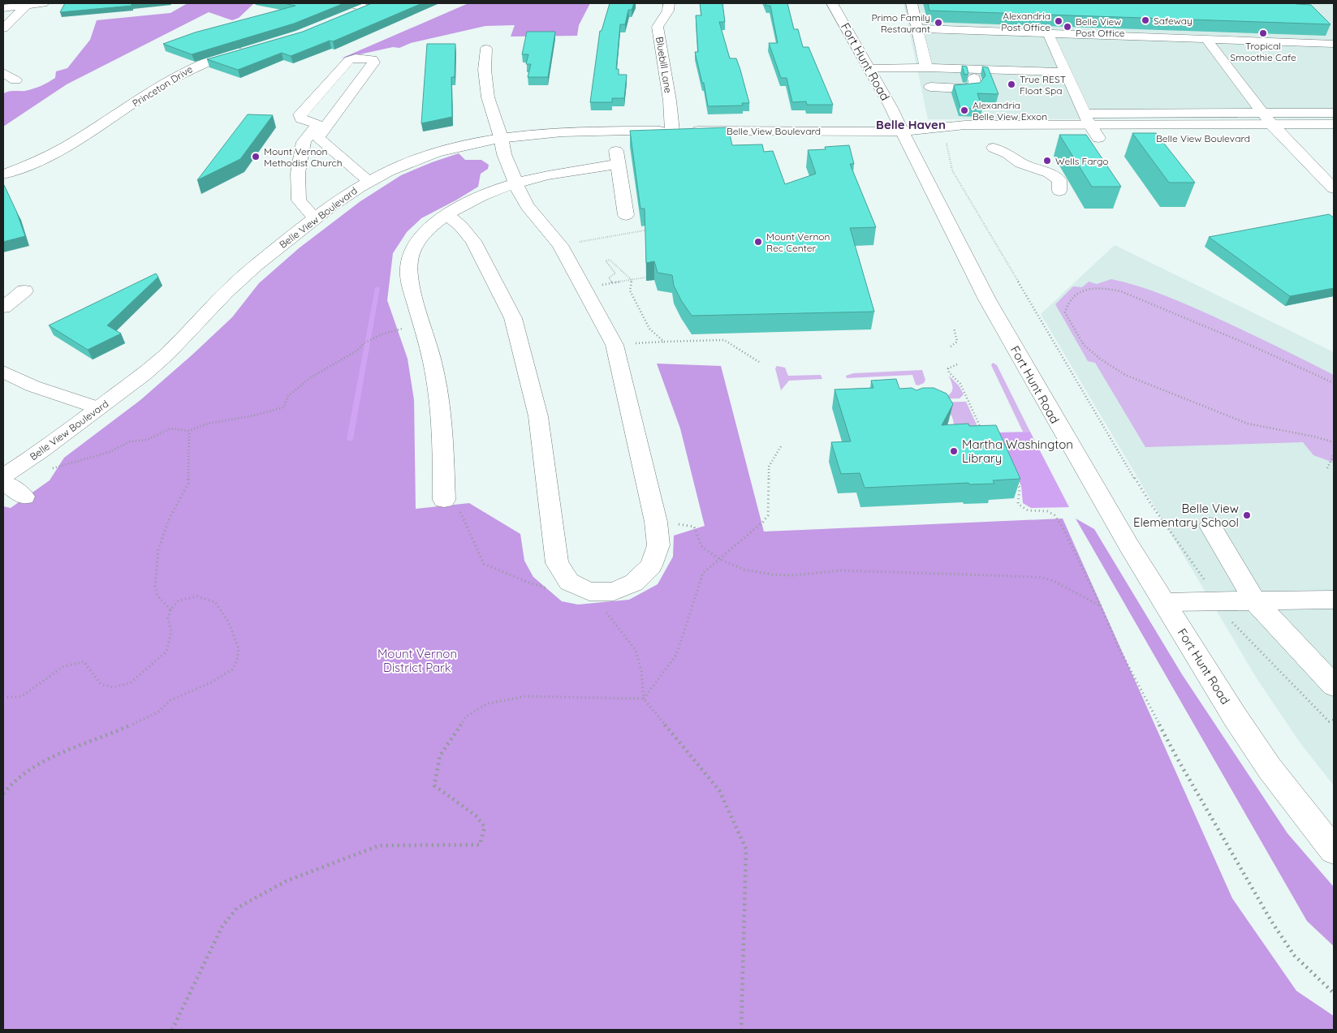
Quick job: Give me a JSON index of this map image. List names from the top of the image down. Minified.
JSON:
{"streets":{"main road":["Fort Hunt Road","Bluebill Lane","Princeton Drive","Belle View Boulevard"]},"crossings":[["Fort Hunt Road","Belle View Boulevard"],["Bluebill Lane","Belle View Boulevard"]],"districts":["Belle Haven"],"parks":["Mount Vernon District Park"],"places":["Safeway","Alexandria Post Office","Primo Family Restaurant","Belle View Post Office","Tropical Smoothie Cafe","True REST Float Spa","Alexandria Belle View Exxon","Mount Vernon Methodist Church","Wells Fargo","Mount Vernon Rec Center","Martha Washington Library","Belle View Elementary School"]}
